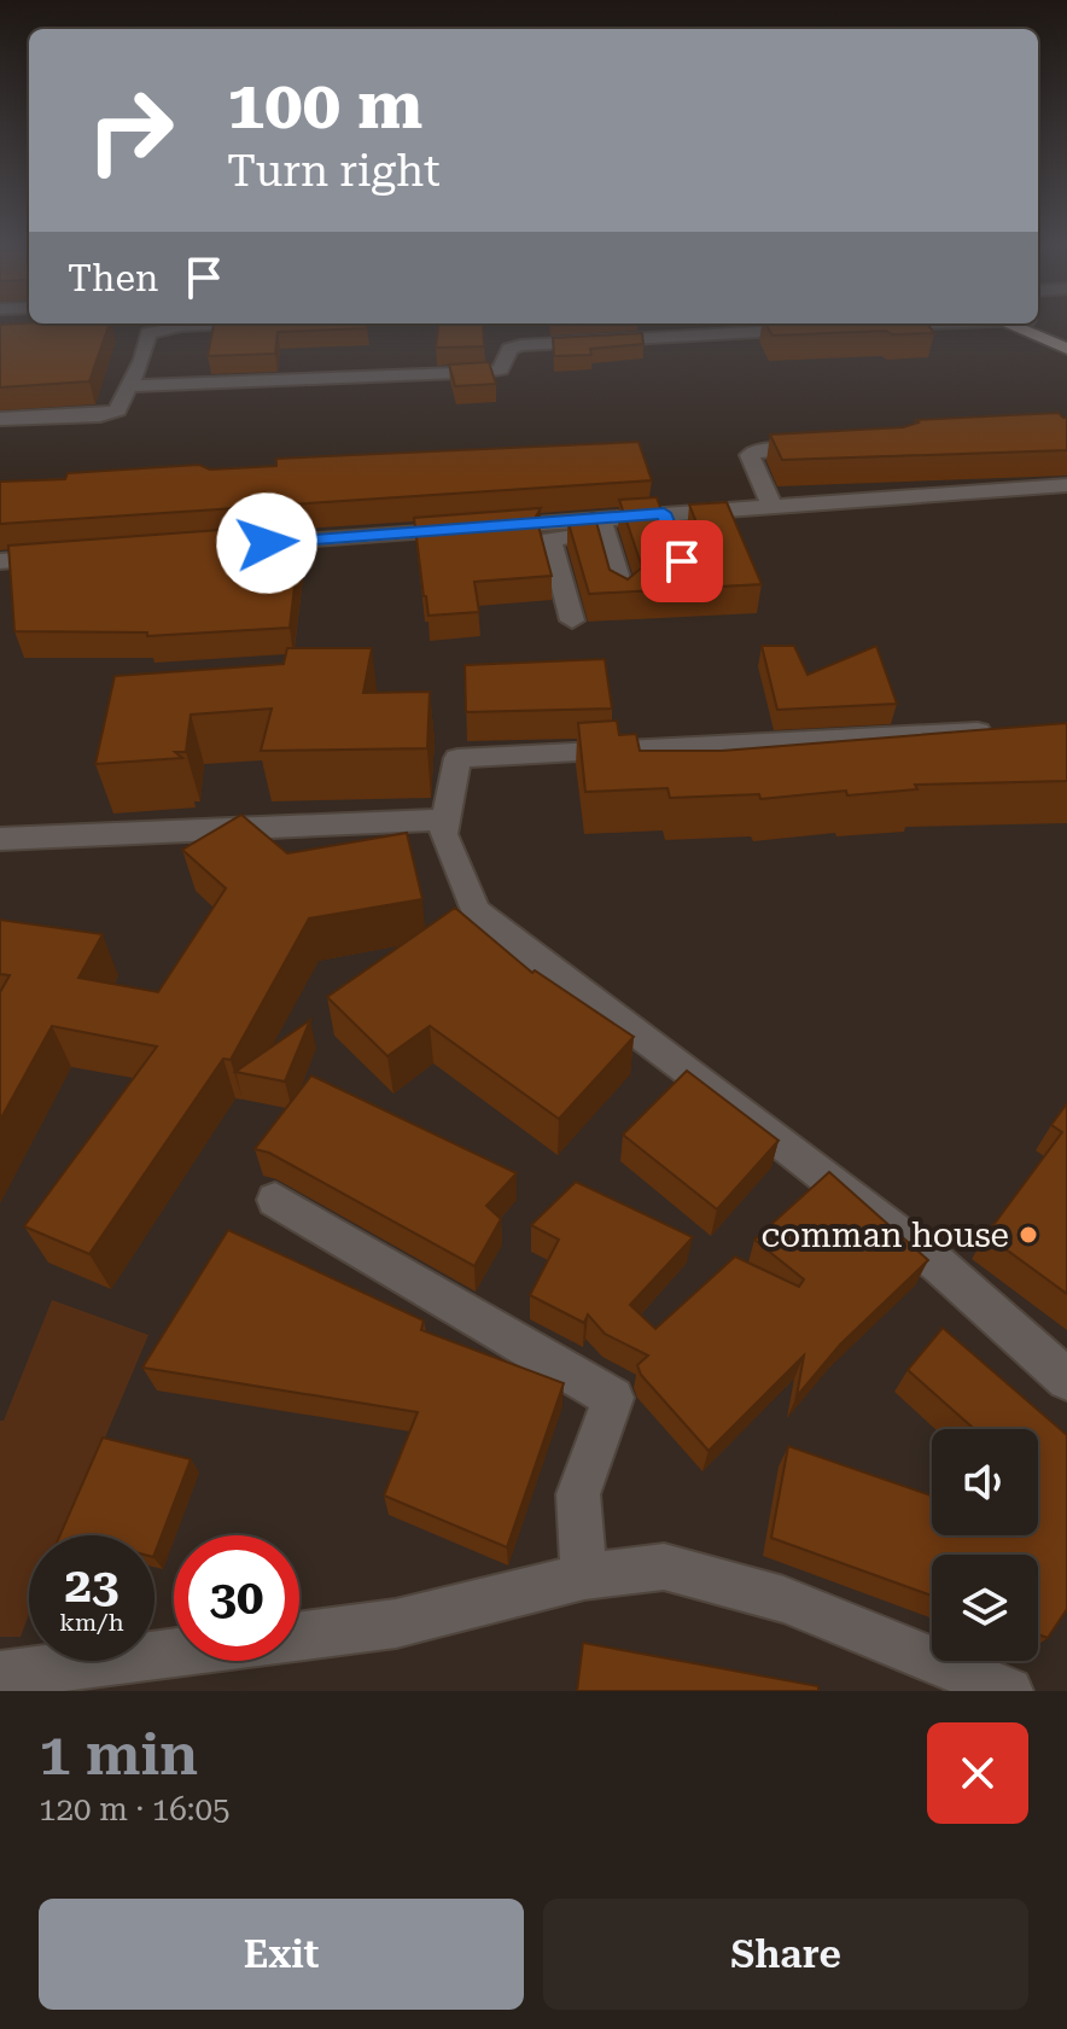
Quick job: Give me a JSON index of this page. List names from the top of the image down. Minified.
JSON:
{"places":["comman house"],"page":{"turn":["100 m","Turn right"],"then":"Then","speed":"23 km/h","limit":"30","heading":["1 min","120 m · 16:05"],"buttons":["Exit","Share"]}}
